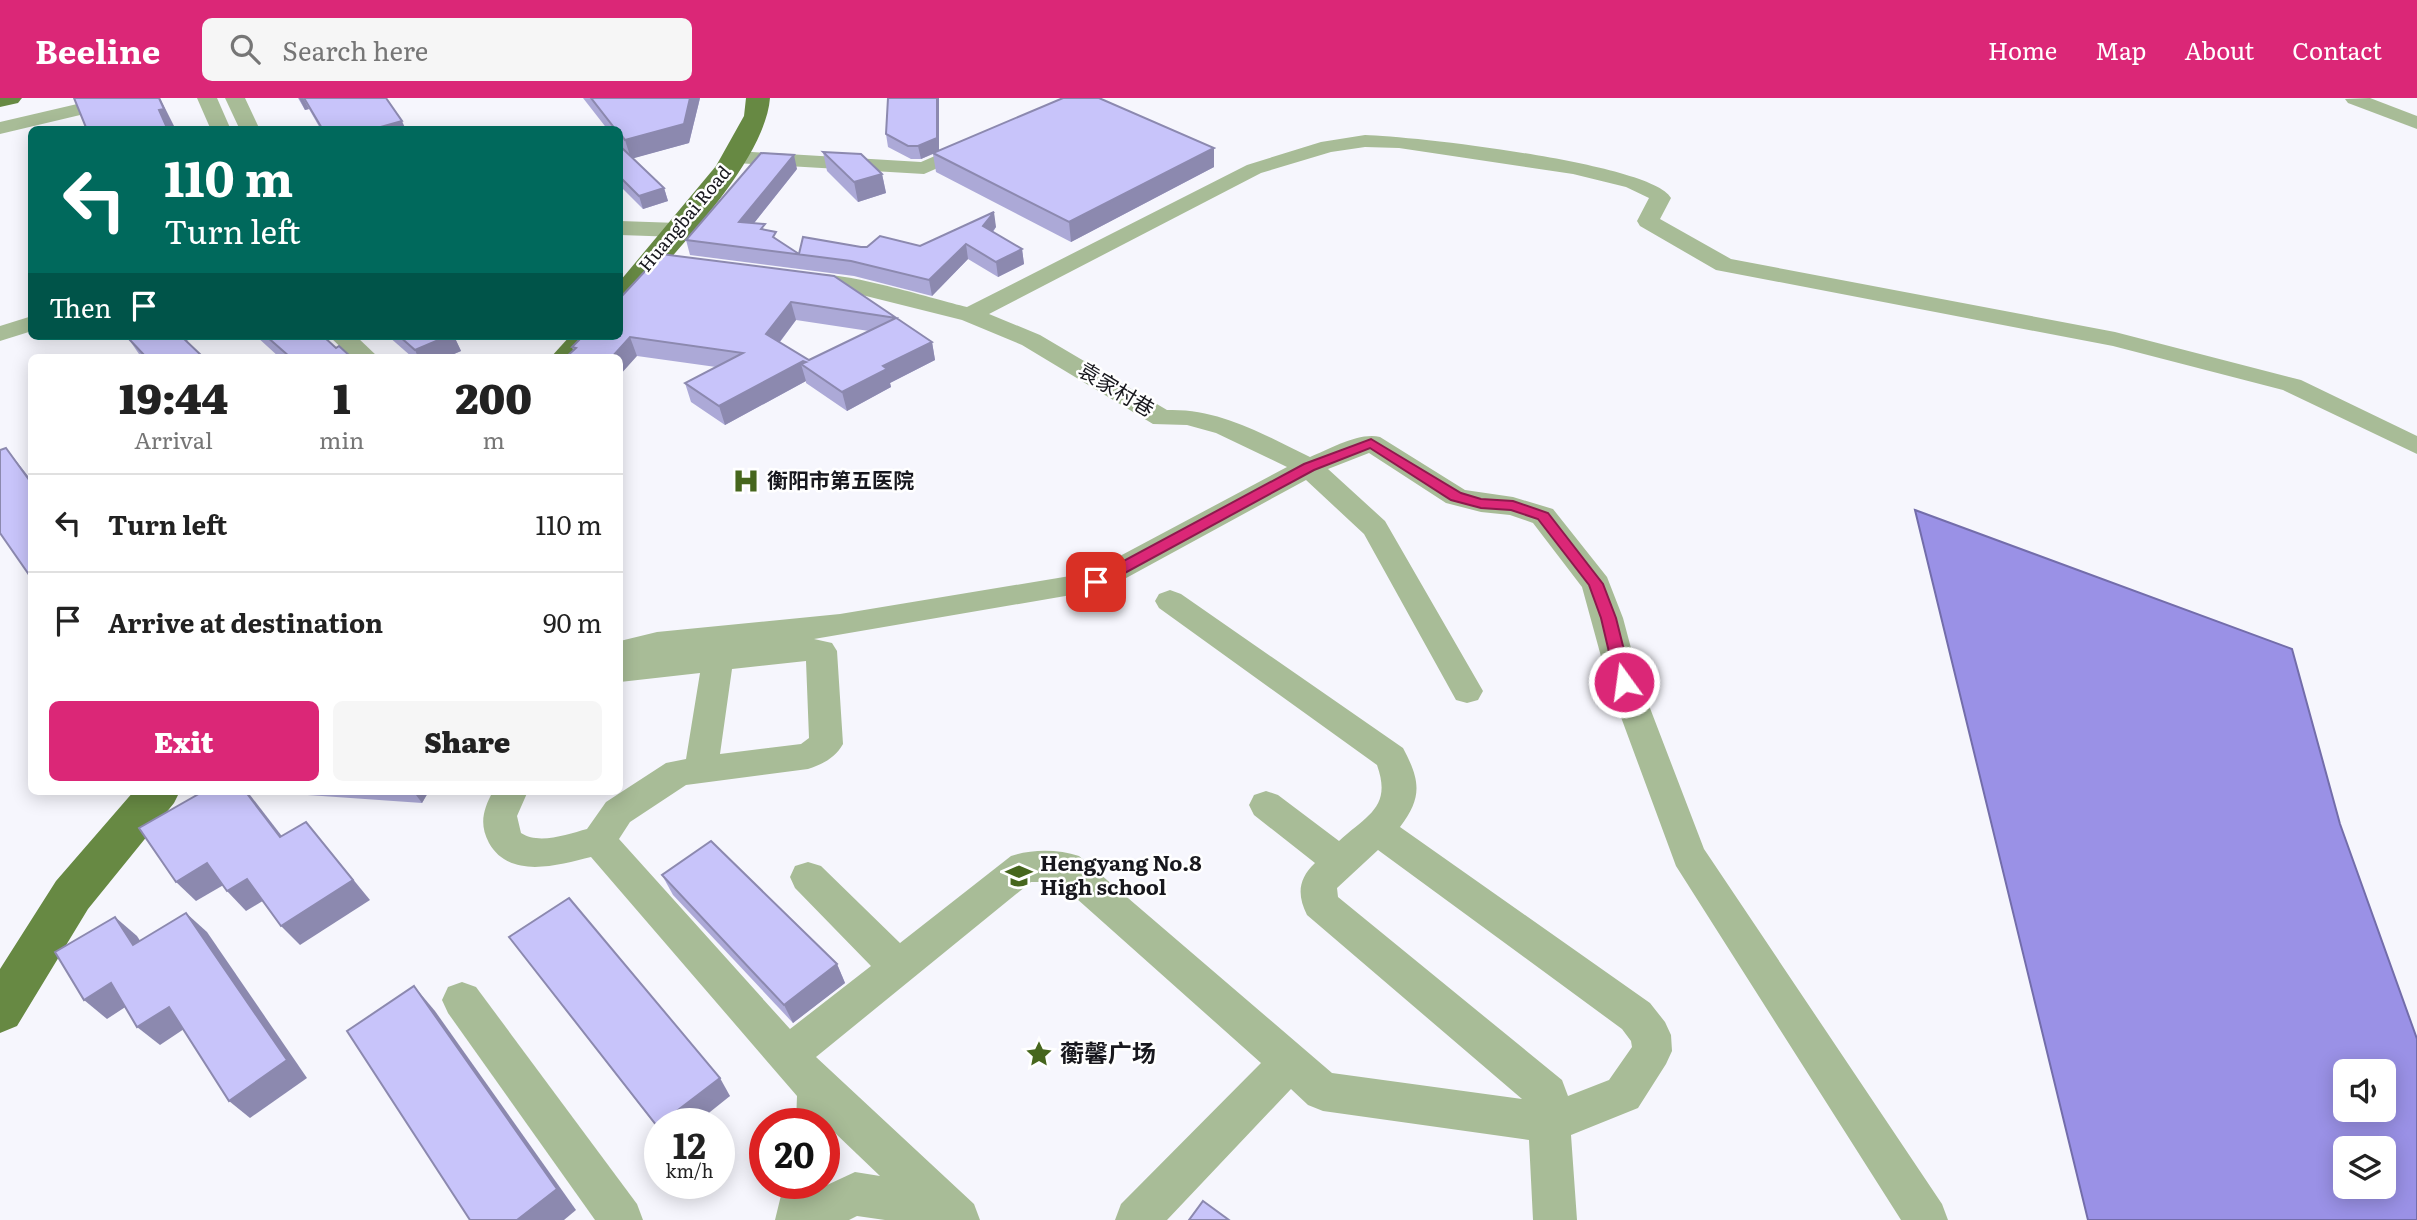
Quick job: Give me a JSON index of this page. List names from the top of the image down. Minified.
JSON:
{"streets":{"main road":["Huangbai Road"],"street":["袁家村巷"]},"places":{"hospital":["衡阳市第五医院"],"school or university":["Hengyang No.8 High school"],"place":["蘅馨广场"]},"page":{"header":"Beeline","search":"Search here","nav":["Home","Map","About","Contact"],"turn":["110 m","Turn left"],"then":"Then","eta":["19:44","Arrival","1","min","200","m"],"list":[{"name":"Turn left","value":"110 m"},{"name":"Arrive at destination","value":"90 m"}],"buttons":["Exit","Share"],"speed":"12 km/h","limit":"20"}}
